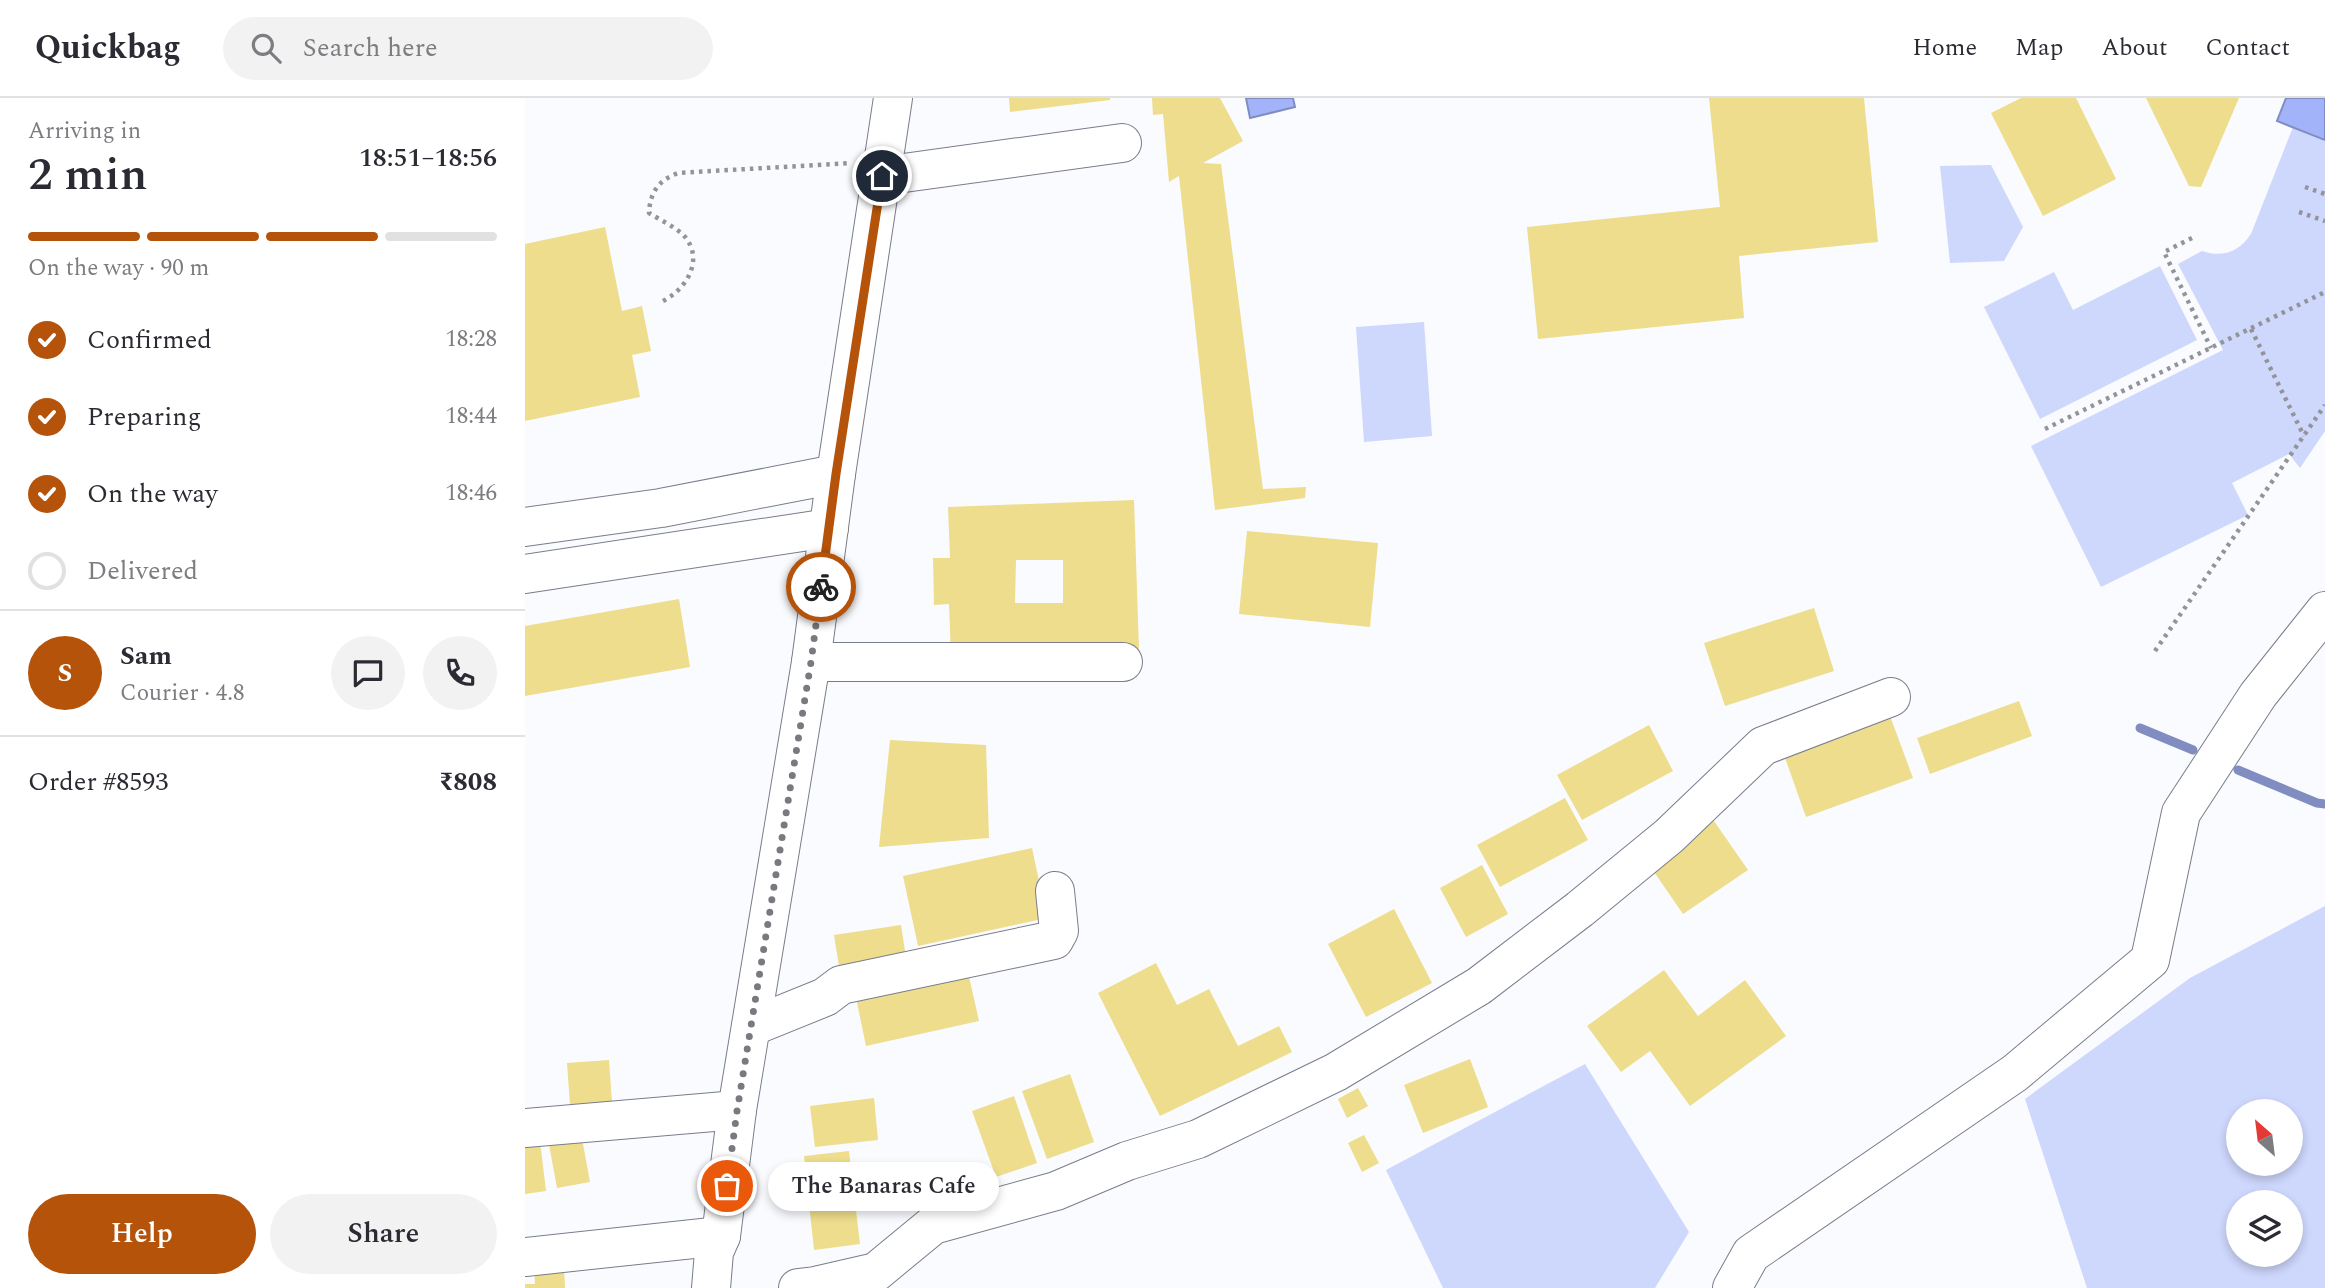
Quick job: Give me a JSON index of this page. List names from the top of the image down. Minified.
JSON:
{"places":["The Banaras Cafe"],"north":"top left","page":{"header":"Quickbag","search":"Search here","nav":["Home","Map","About","Contact"],"heading":["2 min","Arriving in","18:51–18:56"],"panel":["Sam","Courier · 4.8","Order #8593","₹808"],"bar":"On the way · 90 m","list":[["Confirmed","18:28"],["Preparing","18:44"],["On the way","18:46"],"Delivered"],"round":"S","bubble":"The Banaras Cafe","buttons":["Help","Share"]}}
